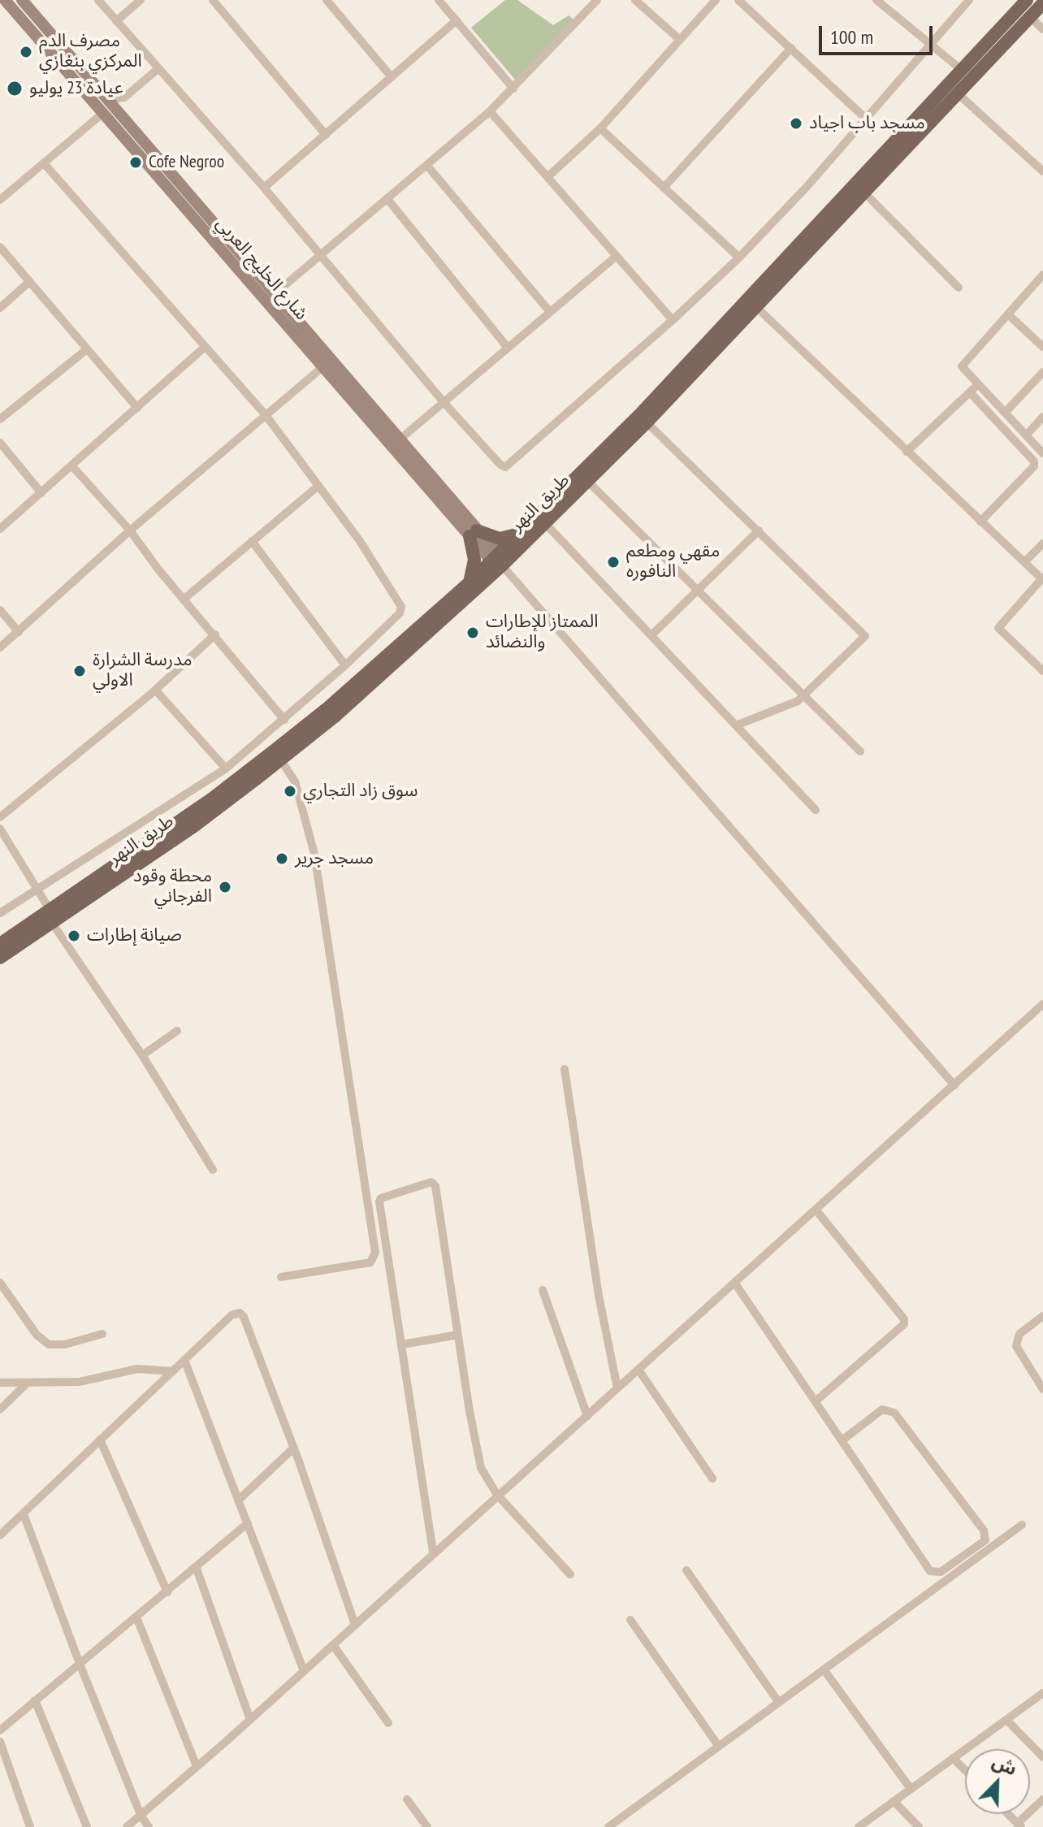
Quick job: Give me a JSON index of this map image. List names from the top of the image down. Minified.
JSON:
{"streets":{"main road":["شارع الخليج العربي","طريق النهر"]},"crossings":[["شارع الخليج العربي","طريق النهر"]],"places":["مصرف الدم المركزي بنغازي","عيادة 23 يوليو","مسجد باب اجياد","Cofe Negroo","مقهي ومطعم النافوره","الممتاز للإطارات والنضائد","مدرسة الشرارة الاولي","سوق زاد التجاري","مسجد جرير","محطة وقود الفرجاني","صيانة إطارات"],"scale_bar":"100 m","north":"top right"}
